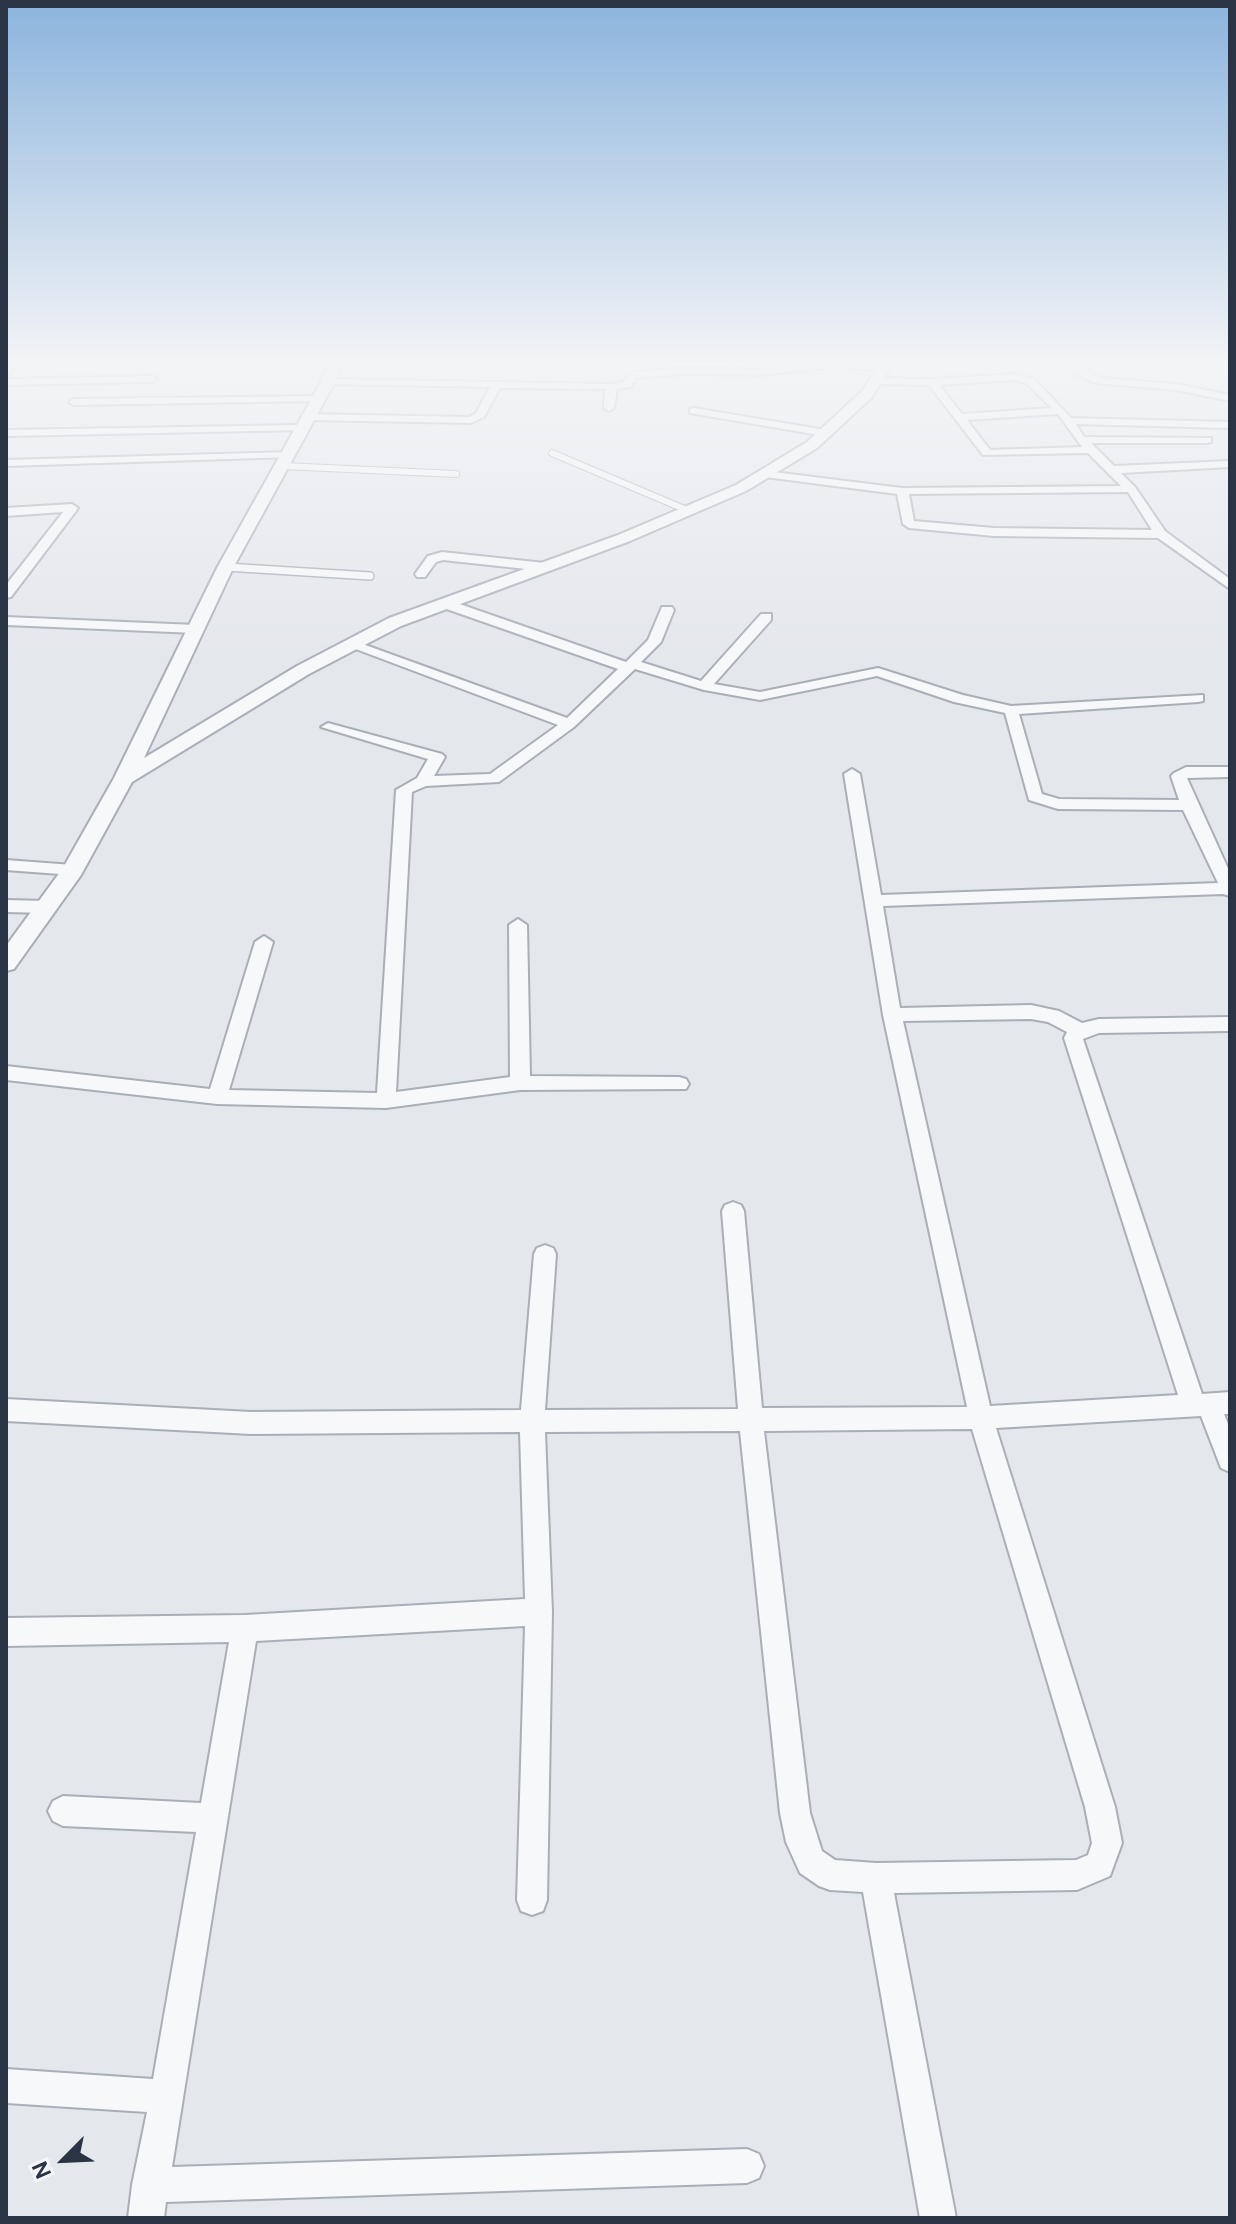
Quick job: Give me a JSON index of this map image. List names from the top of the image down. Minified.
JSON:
{"north":"bottom left"}
